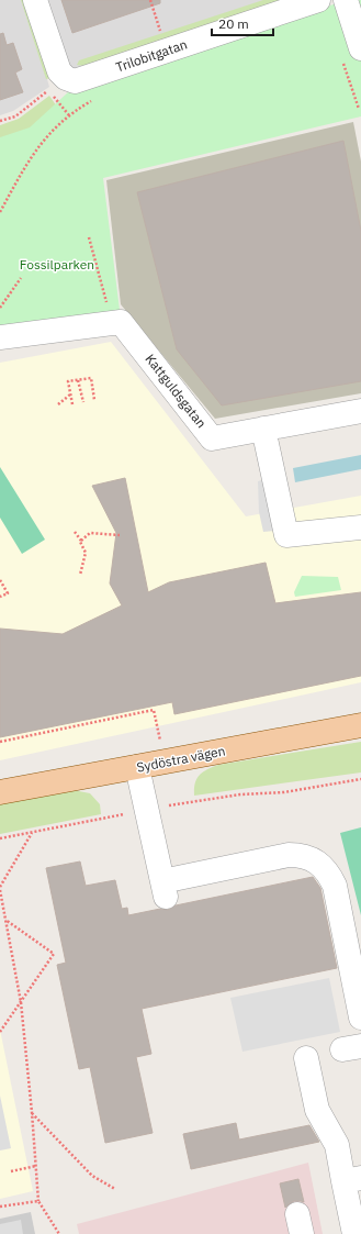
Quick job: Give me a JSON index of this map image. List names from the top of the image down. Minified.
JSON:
{"streets":{"main road":["Sydöstra vägen"],"street":["Trilobitgatan","Kattguldsgatan"]},"parks":["Fossilparken"],"scale_bar":"20 m"}
